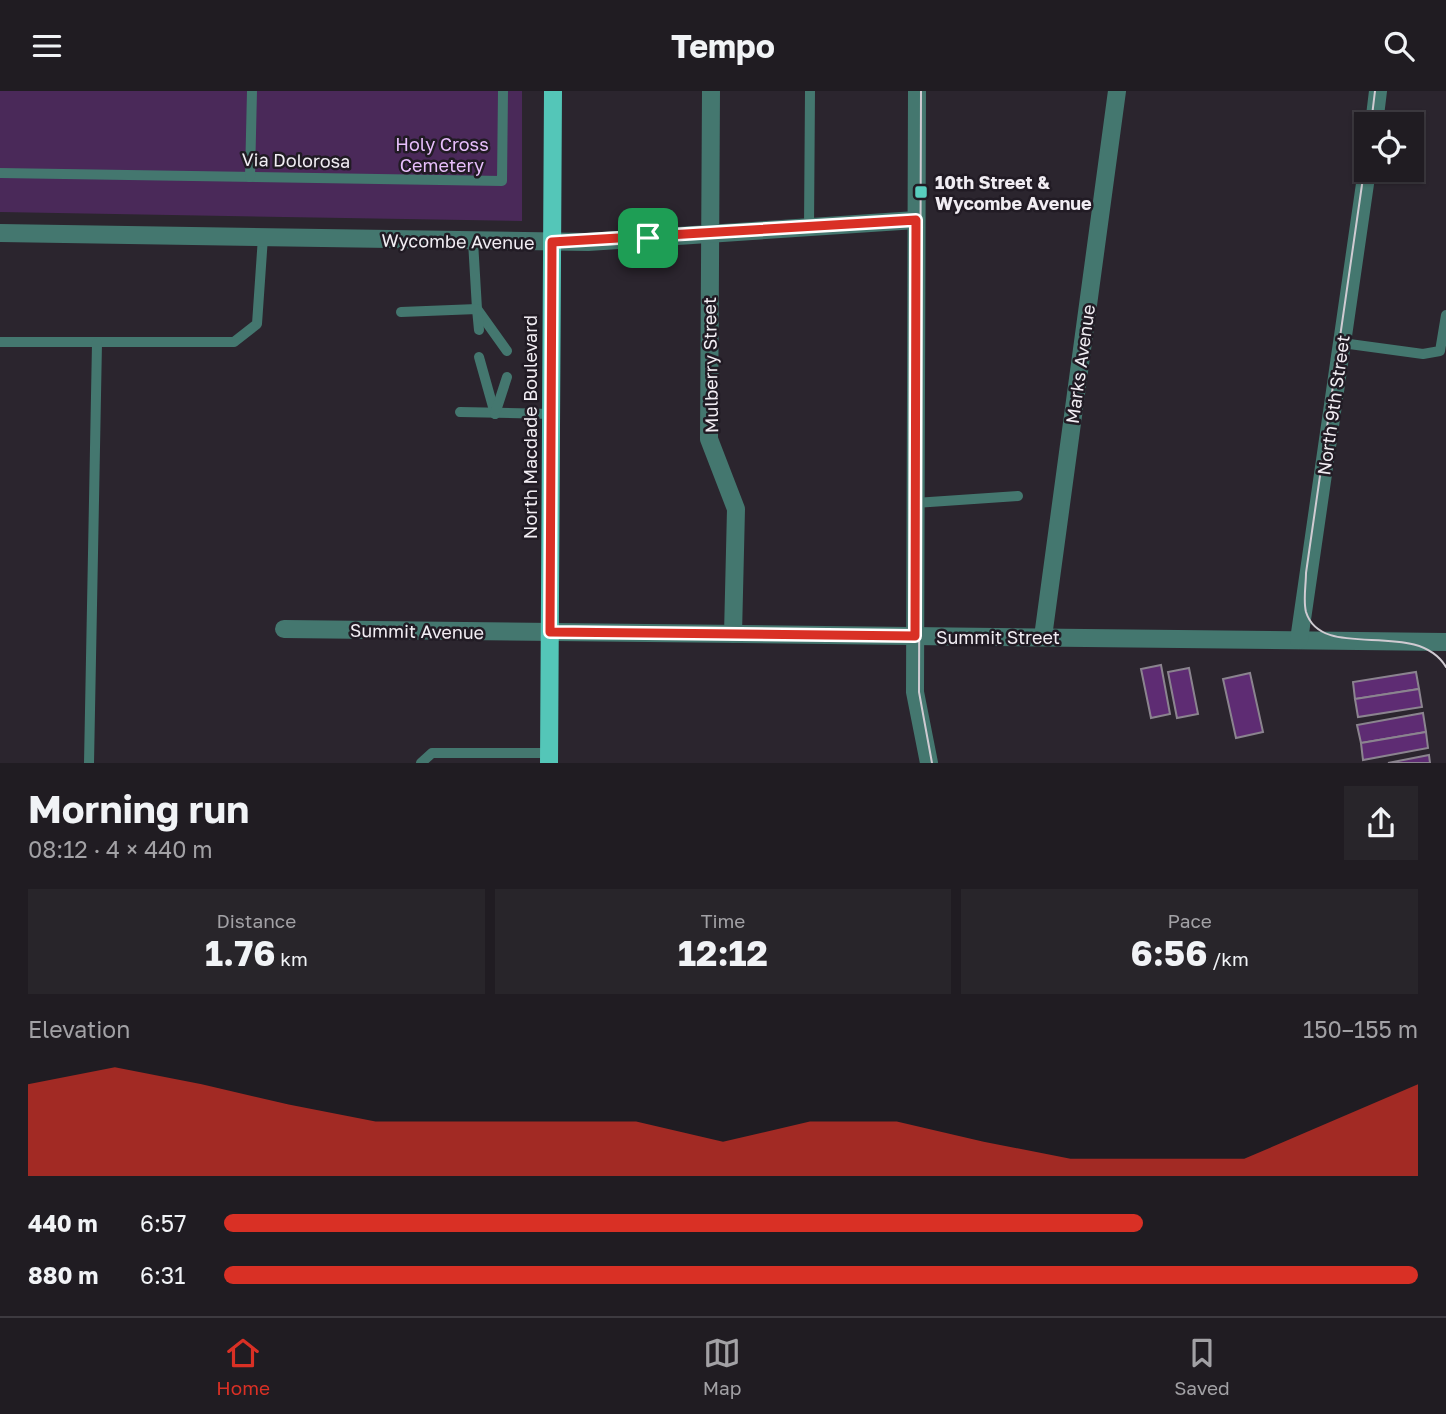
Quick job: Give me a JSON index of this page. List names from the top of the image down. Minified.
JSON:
{"streets":{"main road":["North Macdade Boulevard"],"street":["Wycombe Avenue","Marks Avenue","Mulberry Street","North 9th Street","Summit Avenue","Summit Street"],"lane":["Via Dolorosa"]},"crossings":[["Wycombe Avenue","Mulberry Street"],["Wycombe Avenue","North Macdade Boulevard"],["Marks Avenue","Summit Street"],["Mulberry Street","Summit Street"],["North 9th Street","Summit Street"],["North Macdade Boulevard","Summit Avenue"],["North Macdade Boulevard","Summit Street"],["Summit Avenue","Summit Street"]],"parks":["Holy Cross Cemetery"],"places":{"transit":["10th Street & Wycombe Avenue"]},"page":{"header":"Tempo","heading":["Morning run","08:12 · 4 × 440 m"],"stats":[["Distance","1.76 km"],["Time","12:12"],["Pace","6:56 /km"]],"chart":["Elevation","150–155 m"],"list":[{"name":"440 m","note":"6:57"},{"name":"880 m","note":"6:31"}],"tabs":["Home","Map","Saved"]}}
